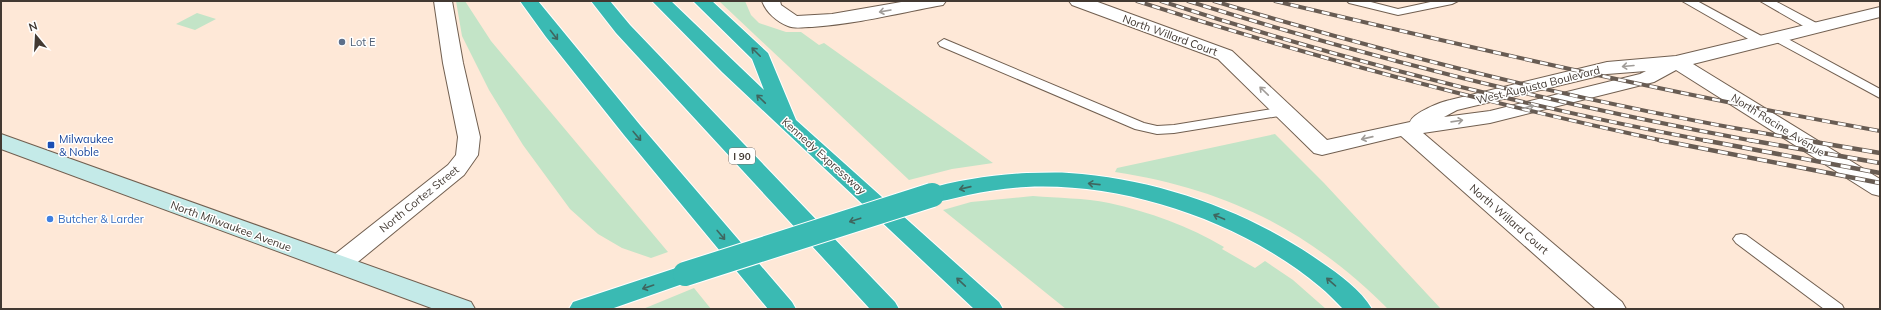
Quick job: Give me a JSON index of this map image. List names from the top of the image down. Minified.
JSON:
{"streets":{"highway":["I 90","Kennedy Expressway"],"main road":["North Milwaukee Avenue"],"street":["North Willard Court","West Augusta Boulevard","North Racine Avenue","North Cortez Street"]},"crossings":[["North Willard Court","West Augusta Boulevard"],["West Augusta Boulevard","North Racine Avenue"],["North Cortez Street","North Milwaukee Avenue"]],"one_way":["North Willard Court"],"places":{"other":["Lot E","Butcher & Larder"],"transit":["Milwaukee & Noble"]},"north":"top"}
